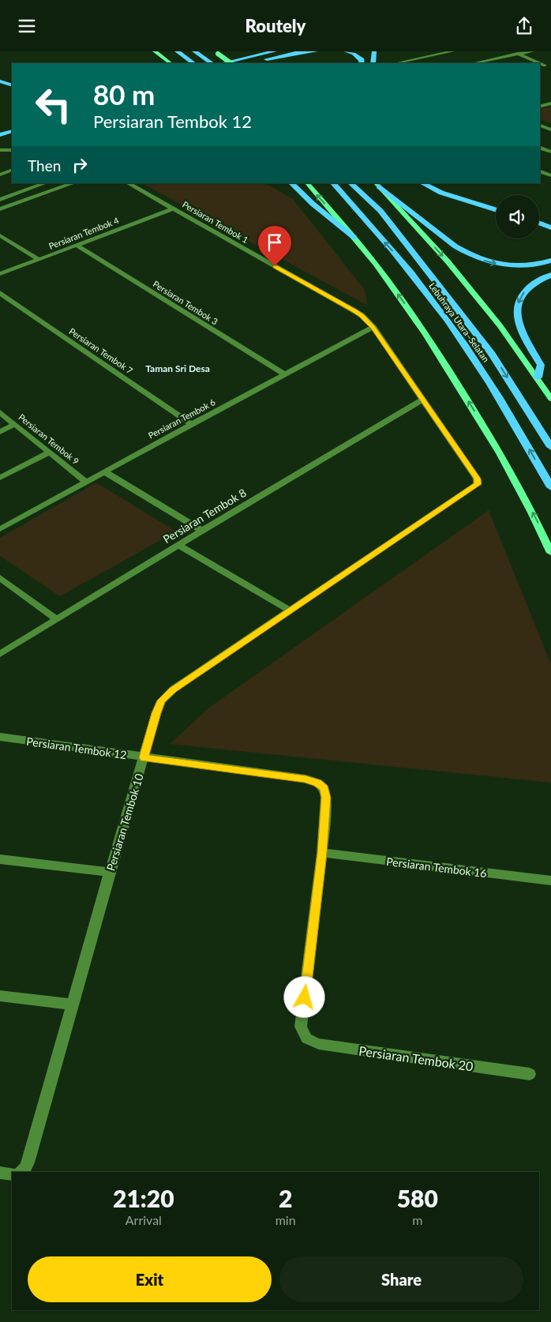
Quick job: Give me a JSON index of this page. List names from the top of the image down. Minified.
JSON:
{"streets":{"highway":["Lebuhraya Utara–Selatan"],"street":["Persiaran Tembok 1","Persiaran Tembok 4","Persiaran Tembok 3","Persiaran Tembok 7","Persiaran Tembok 6","Persiaran Tembok 9","Persiaran Tembok 8","Persiaran Tembok 12","Persiaran Tembok 10","Persiaran Tembok 16","Persiaran Tembok 20"]},"crossings":[["Persiaran Tembok 1","Persiaran Tembok 4"],["Persiaran Tembok 1","Persiaran Tembok 6"],["Persiaran Tembok 1","Persiaran Tembok 8"],["Persiaran Tembok 1","Persiaran Tembok 10"],["Persiaran Tembok 4","Persiaran Tembok 3"],["Persiaran Tembok 3","Persiaran Tembok 6"],["Persiaran Tembok 7","Persiaran Tembok 6"],["Persiaran Tembok 6","Persiaran Tembok 9"],["Persiaran Tembok 12","Persiaran Tembok 10"],["Persiaran Tembok 12","Persiaran Tembok 16"],["Persiaran Tembok 12","Persiaran Tembok 20"]],"districts":["Taman Sri Desa"],"page":{"header":"Routely","turn":["80 m","Persiaran Tembok 12"],"then":"Then","eta":["21:20","Arrival","2","min","580","m"],"buttons":["Exit","Share"]}}
